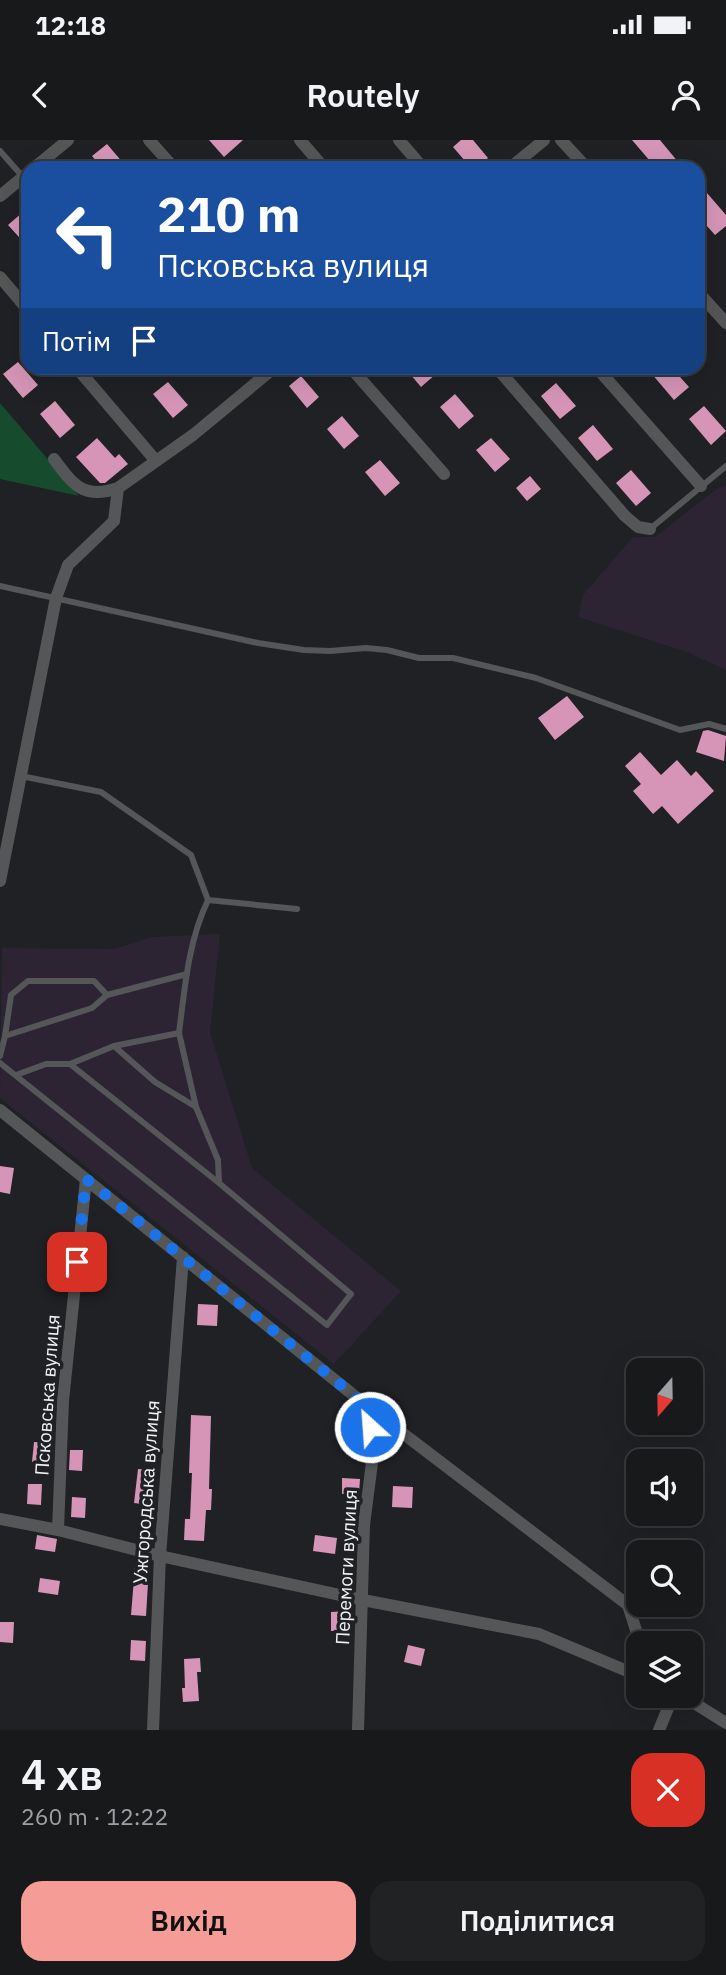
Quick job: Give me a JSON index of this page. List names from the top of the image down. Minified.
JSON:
{"streets":{"street":["Псковська вулиця","Ужгородська вулиця","Перемоги вулиця"]},"north":"bottom","page":{"status":"12:18","header":"Routely","turn":["210 m","Псковська вулиця"],"then":"Потім","heading":["4 хв","260 m · 12:22"],"buttons":["Вихід","Поділитися"]}}
